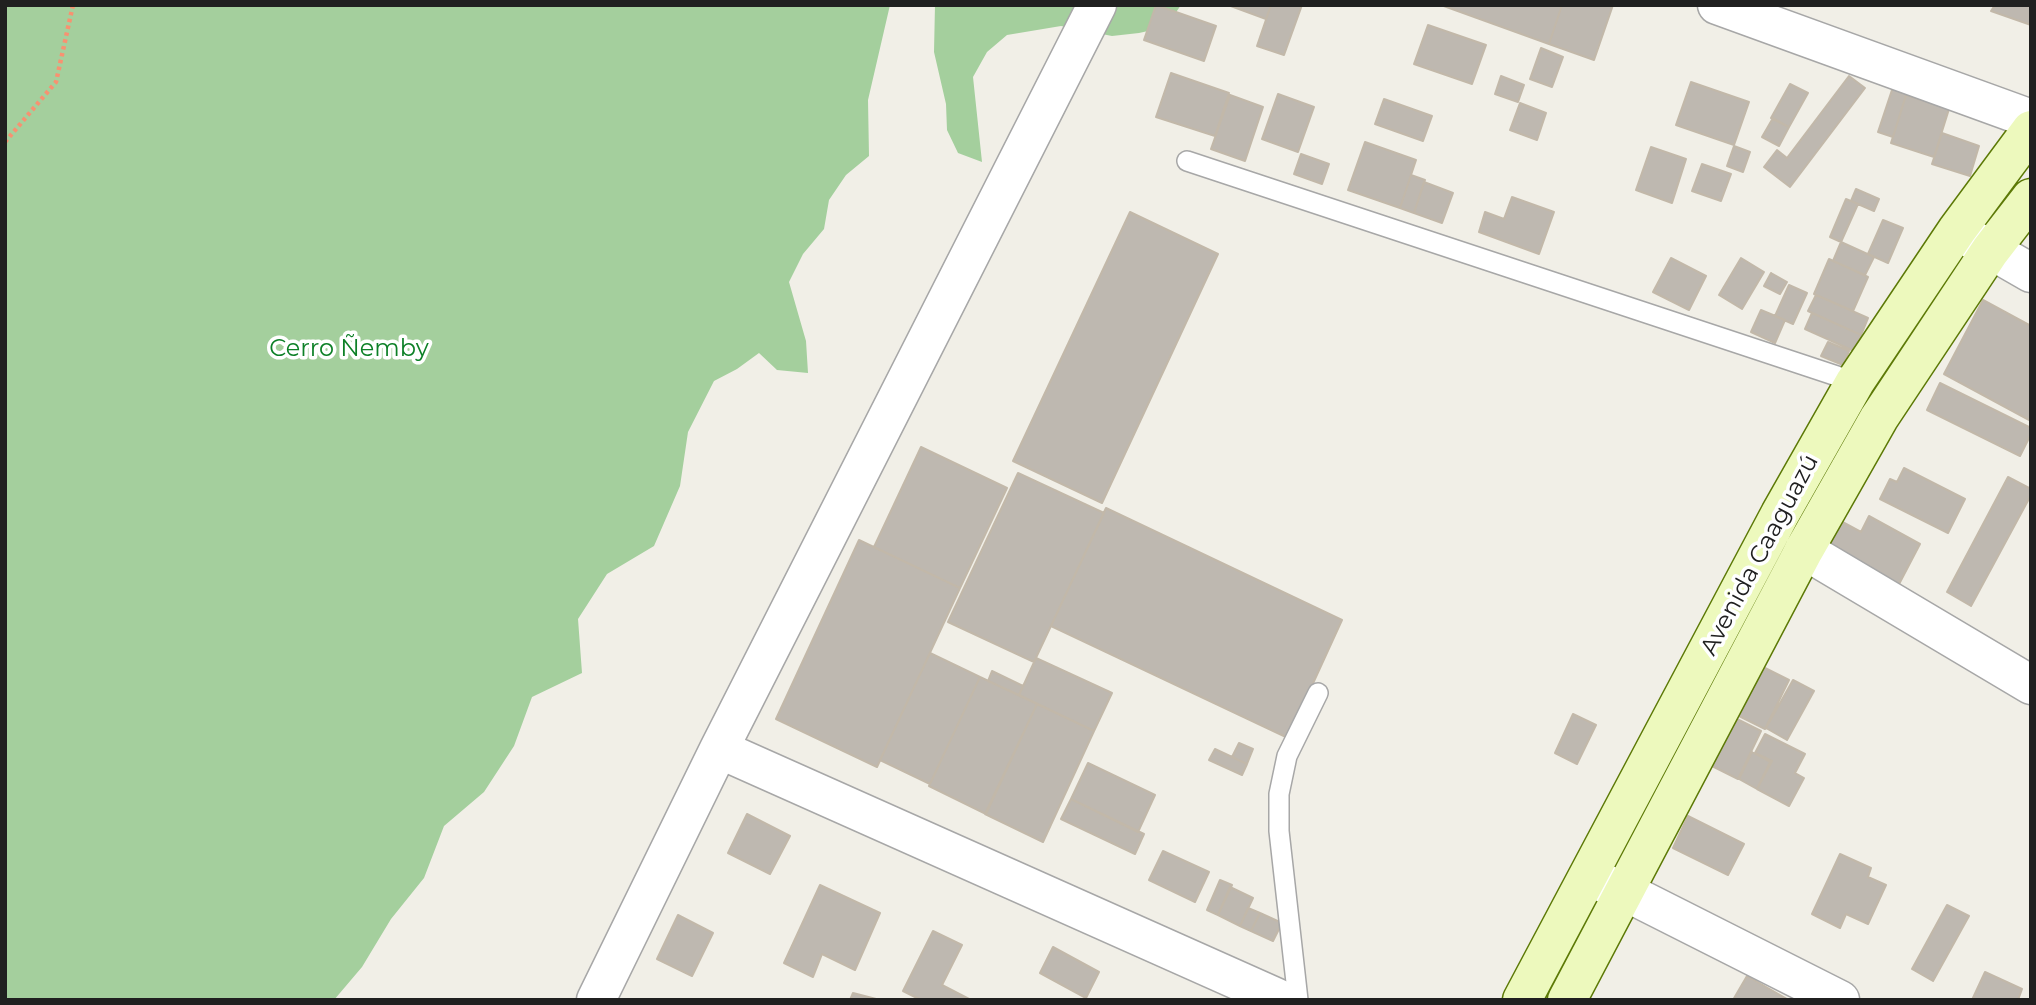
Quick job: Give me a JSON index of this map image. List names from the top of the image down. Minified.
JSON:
{"streets":{"street":["Avenida Caaguazú"]},"parks":["Cerro Ñemby"]}
